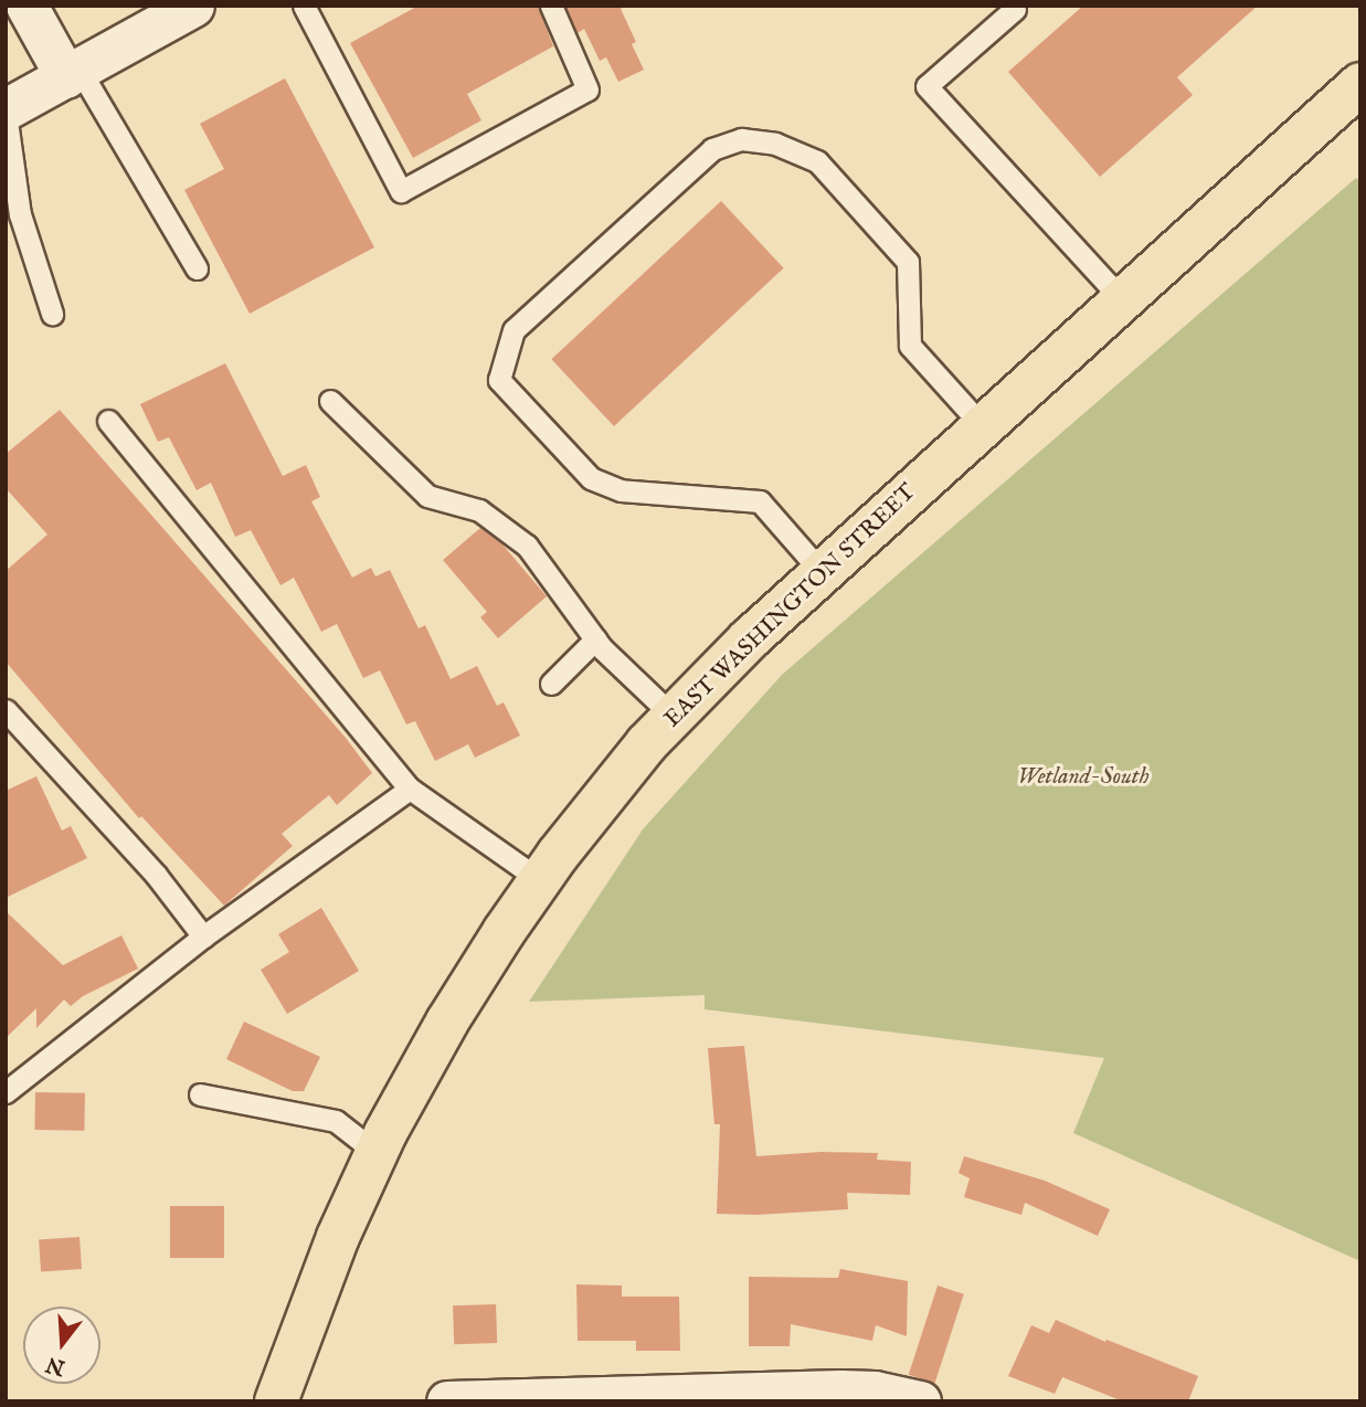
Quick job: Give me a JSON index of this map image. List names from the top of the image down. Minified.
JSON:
{"streets":{"main road":["EAST WASHINGTON STREET"]},"parks":["Wetland-South"],"north":"bottom"}
